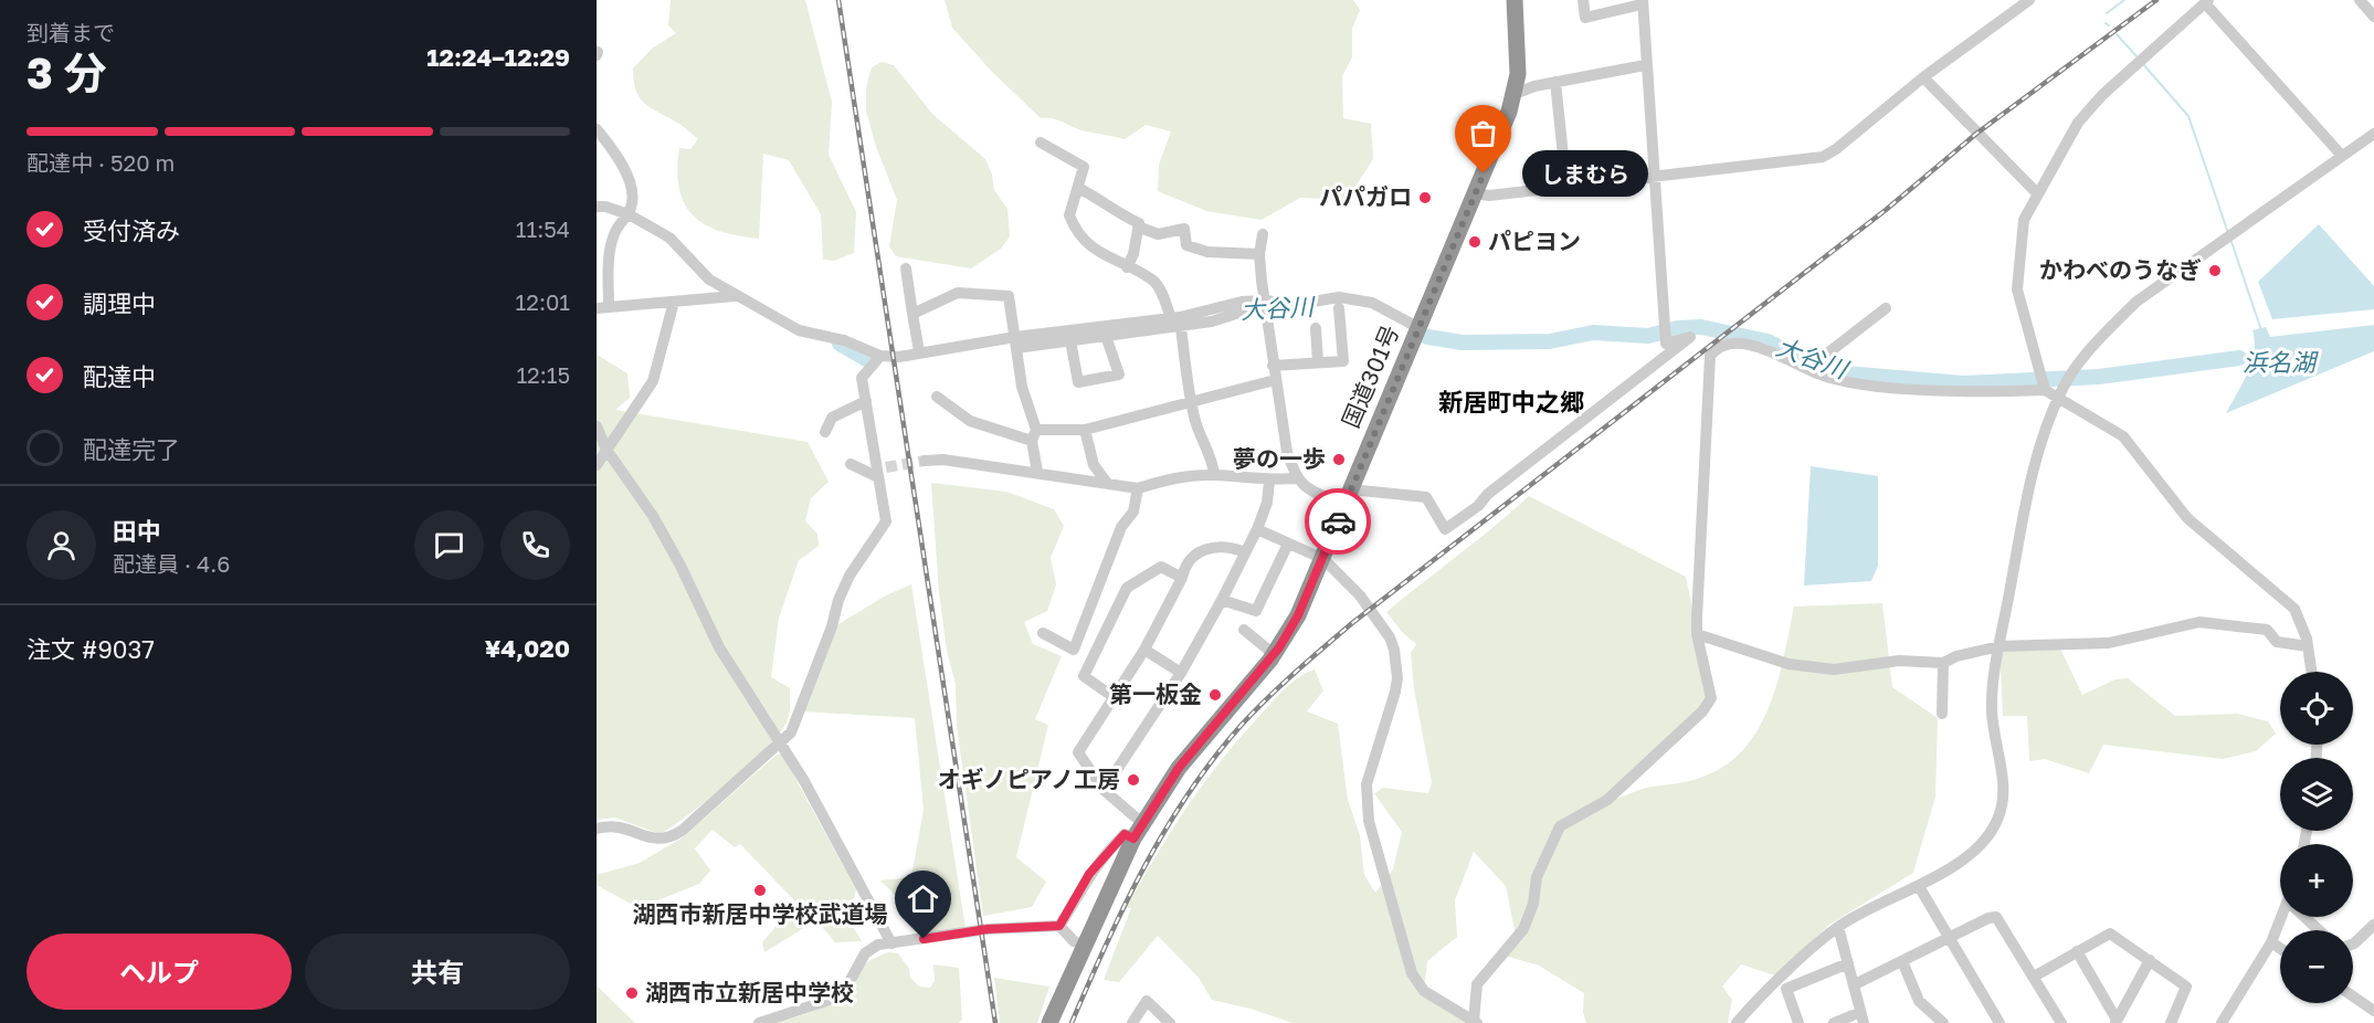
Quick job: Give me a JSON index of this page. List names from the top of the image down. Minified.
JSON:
{"streets":{"highway":["国道301号"]},"districts":["新居町中之郷"],"water":["大谷川","浜名湖"],"places":["しまむら","パパガロ","パピヨン","かわべのうなぎ","夢の一歩","第一板金","オギノピアノ工房","湖西市新居中学校武道場","湖西市立新居中学校"],"page":{"heading":["3 分","到着まで","12:24–12:29"],"panel":["田中","配達員 · 4.6","注文 #9037","¥4,020"],"bar":"配達中 · 520 m","bubble":"しまむら","list":[["受付済み","11:54"],["調理中","12:01"],["配達中","12:15"],"配達完了"],"map_buttons":["+","−"],"buttons":["ヘルプ","共有"]}}
